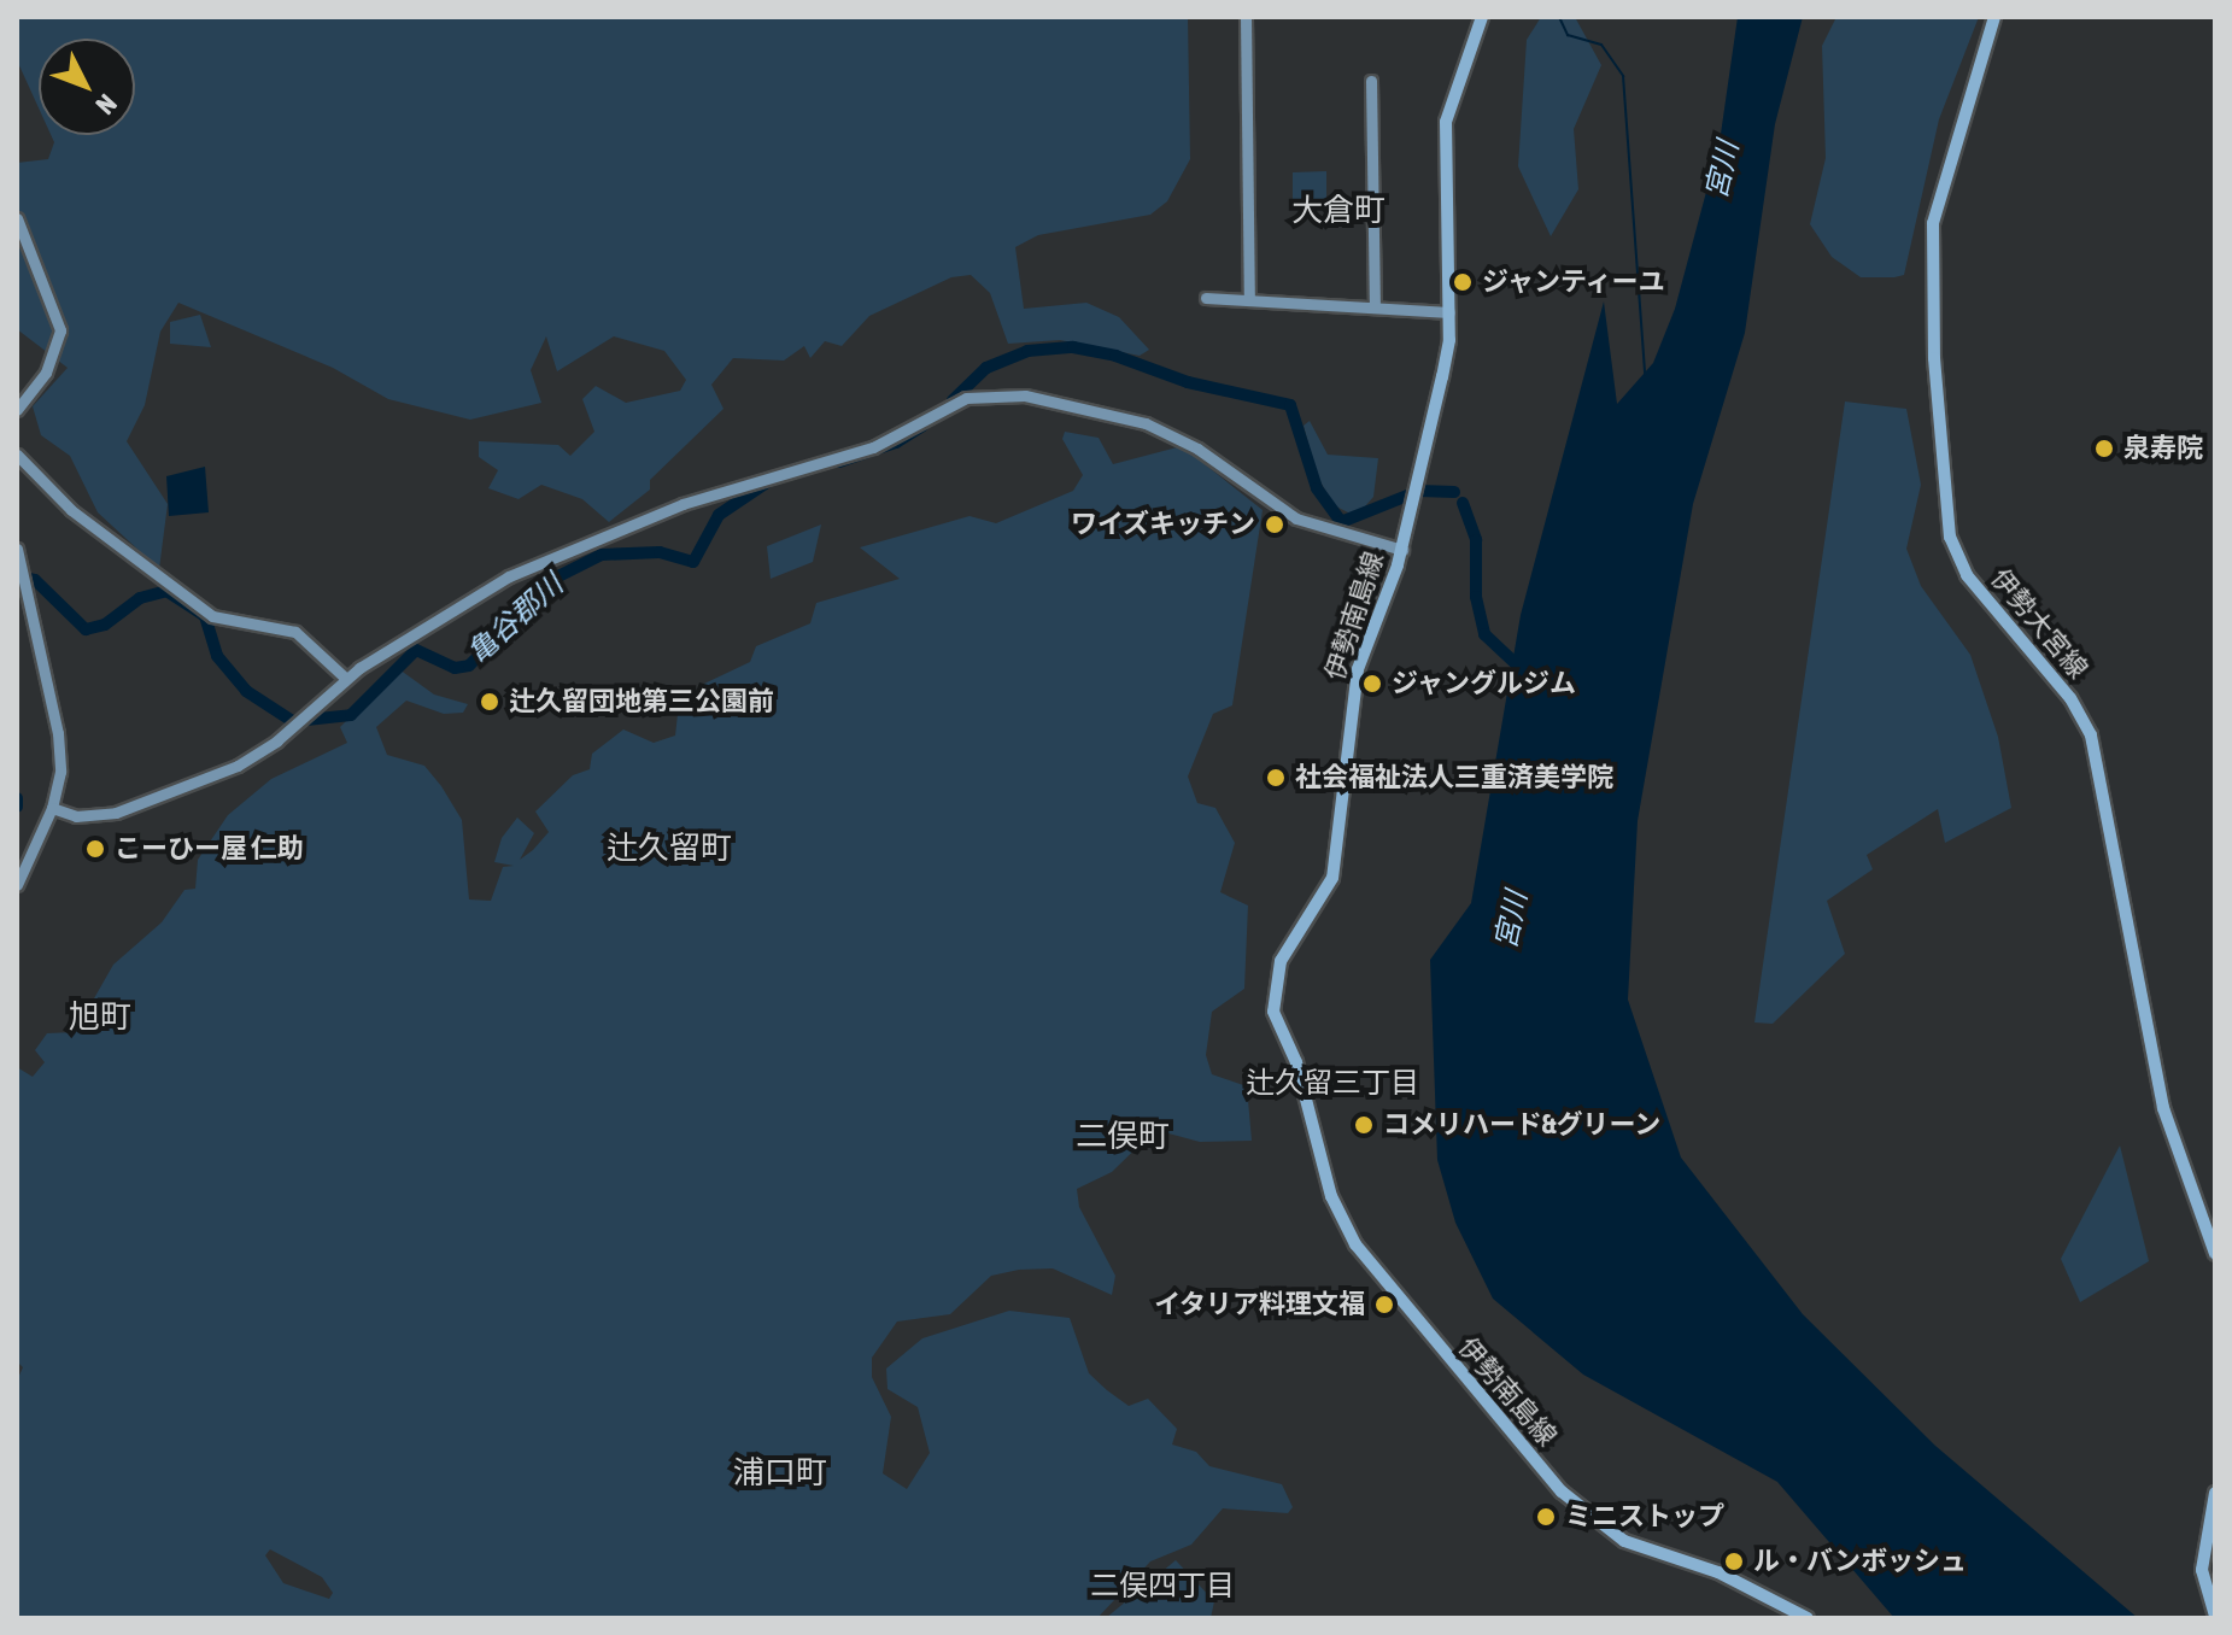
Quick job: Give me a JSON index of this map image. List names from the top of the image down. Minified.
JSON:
{"streets":{"main road":["伊勢南島線","伊勢大宮線"]},"districts":["大倉町","辻久留町","旭町","辻久留三丁目","二俣町","浦口町","二俣四丁目"],"water":["宮川","亀谷郡川"],"places":["ジャンティーユ","泉寿院","ワイズキッチン","ジャングルジム","辻久留団地第三公園前","社会福祉法人三重済美学院","こーひー屋 仁助","コメリハード&グリーン","イタリア料理文福","ミニストップ","ル・バンボッシュ"],"north":"bottom right"}
